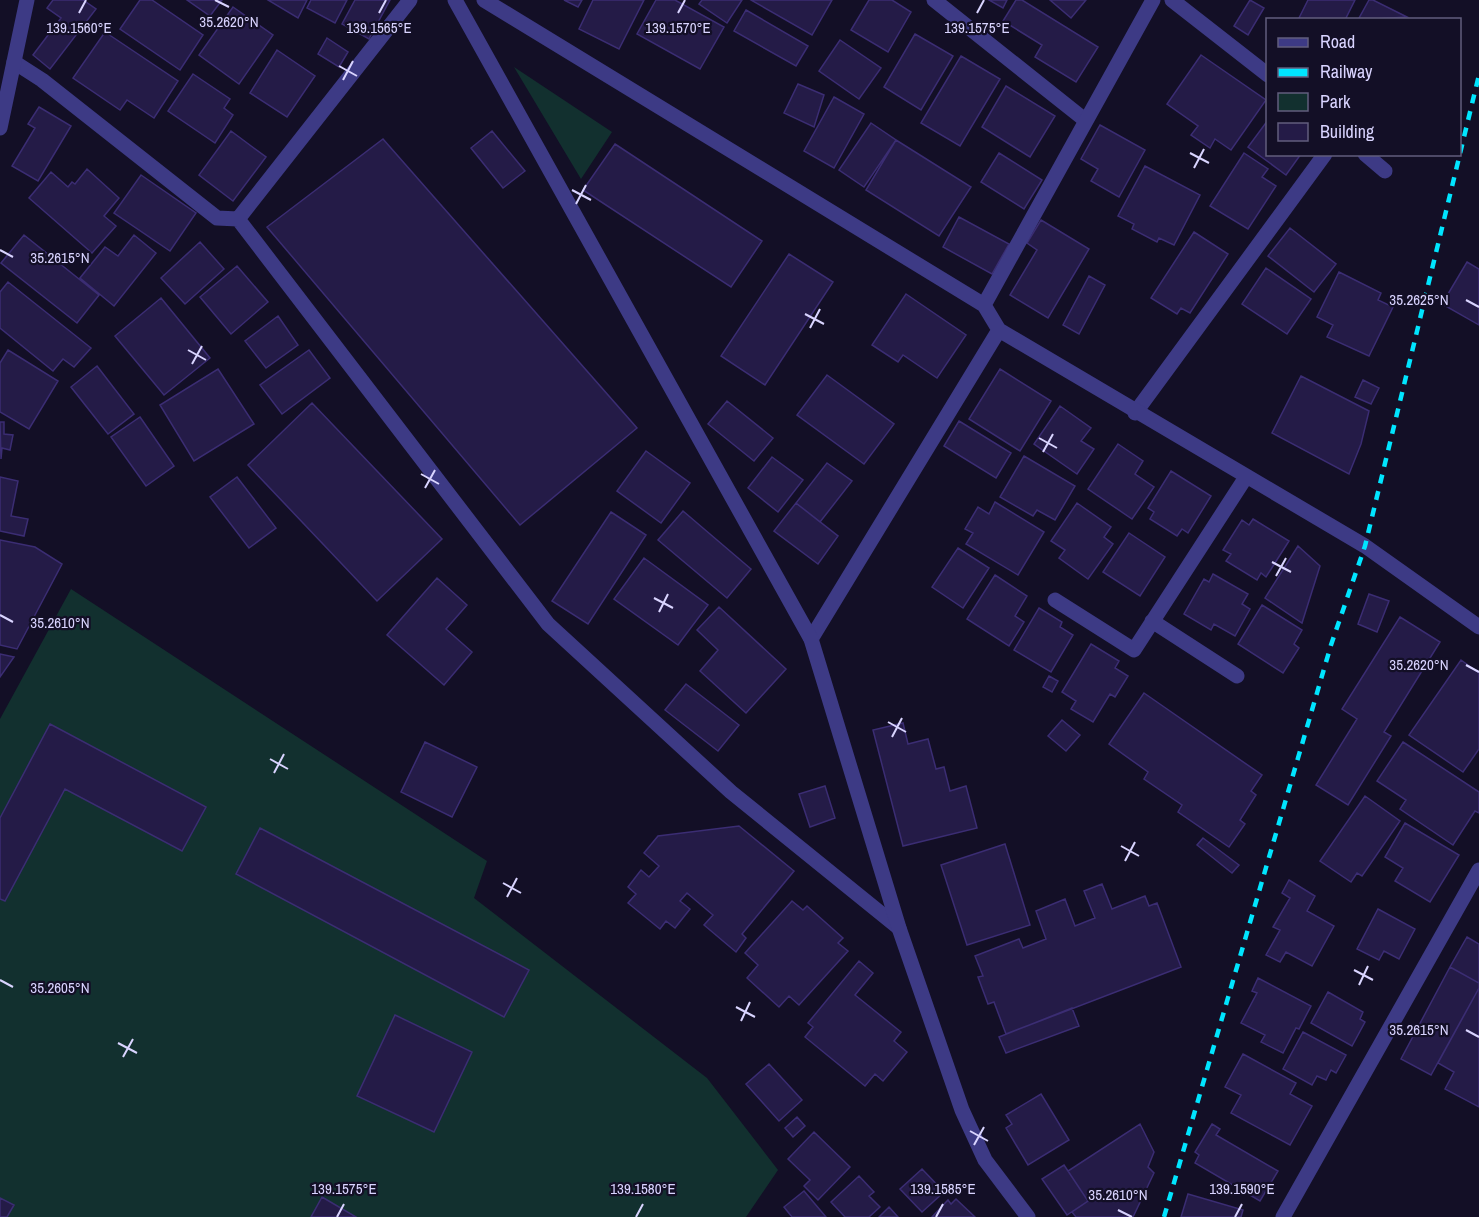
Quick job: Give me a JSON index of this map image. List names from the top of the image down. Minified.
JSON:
{"legend":["Road","Railway","Park","Building"],"coordinates":["35.2620°N","139.1560°E","139.1565°E","139.1570°E","139.1575°E","35.2615°N","35.2625°N","35.2610°N","35.2605°N","139.1580°E","139.1585°E","139.1590°E"]}
